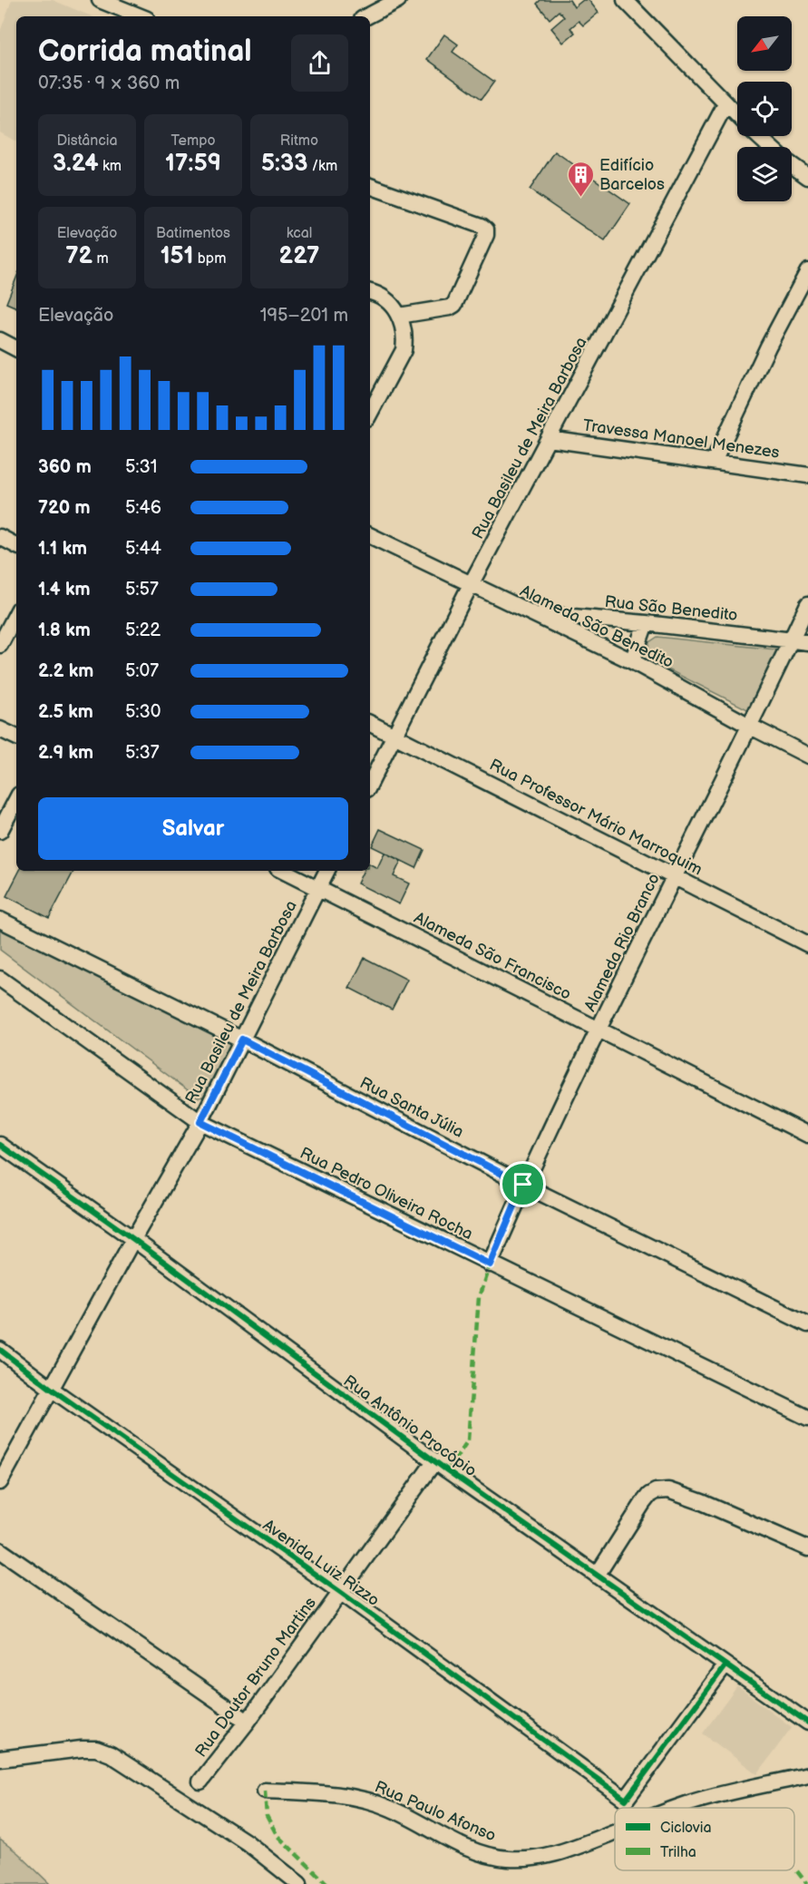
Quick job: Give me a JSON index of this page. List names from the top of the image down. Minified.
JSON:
{"streets":{"street":["Rua Basileu de Meira Barbosa","Travessa Manoel Menezes","Rua São Benedito","Alameda São Benedito","Rua Professor Mário Marroquim","Alameda Rio Branco","Alameda São Francisco","Rua Santa Júlia","Rua Pedro Oliveira Rocha","Rua Antônio Procópio","Avenida Luiz Rizzo","Rua Doutor Bruno Martins","Rua Paulo Afonso"]},"crossings":[["Rua Basileu de Meira Barbosa","Travessa Manoel Menezes"],["Rua Basileu de Meira Barbosa","Alameda São Benedito"],["Rua Basileu de Meira Barbosa","Rua Professor Mário Marroquim"],["Rua Basileu de Meira Barbosa","Alameda São Francisco"],["Rua Basileu de Meira Barbosa","Rua Santa Júlia"],["Rua Basileu de Meira Barbosa","Rua Pedro Oliveira Rocha"],["Rua Basileu de Meira Barbosa","Rua Antônio Procópio"],["Rua Basileu de Meira Barbosa","Avenida Luiz Rizzo"],["Rua São Benedito","Alameda São Benedito"],["Rua São Benedito","Alameda Rio Branco"],["Alameda São Benedito","Alameda Rio Branco"],["Rua Professor Mário Marroquim","Alameda Rio Branco"],["Alameda Rio Branco","Alameda São Francisco"],["Alameda Rio Branco","Rua Santa Júlia"],["Alameda Rio Branco","Rua Pedro Oliveira Rocha"],["Rua Antônio Procópio","Avenida Luiz Rizzo"],["Rua Antônio Procópio","Rua Doutor Bruno Martins"],["Avenida Luiz Rizzo","Rua Doutor Bruno Martins"]],"places":{"building":["Edifício Barcelos"]},"legend":["Ciclovia","Trilha"],"north":"bottom left","page":{"heading":["Corrida matinal","07:35 · 9 × 360 m"],"stats":[["Distância","3.24 km"],["Tempo","17:59"],["Ritmo","5:33 /km"],["Elevação","72 m"],["Batimentos","151 bpm"],["kcal","227"]],"chart":["Elevação","195–201 m"],"list":[{"name":"360 m","note":"5:31"},{"name":"720 m","note":"5:46"},{"name":"1.1 km","note":"5:44"},{"name":"1.4 km","note":"5:57"},{"name":"1.8 km","note":"5:22"},{"name":"2.2 km","note":"5:07"},{"name":"2.5 km","note":"5:30"},{"name":"2.9 km","note":"5:37"}],"buttons":"Salvar"}}
